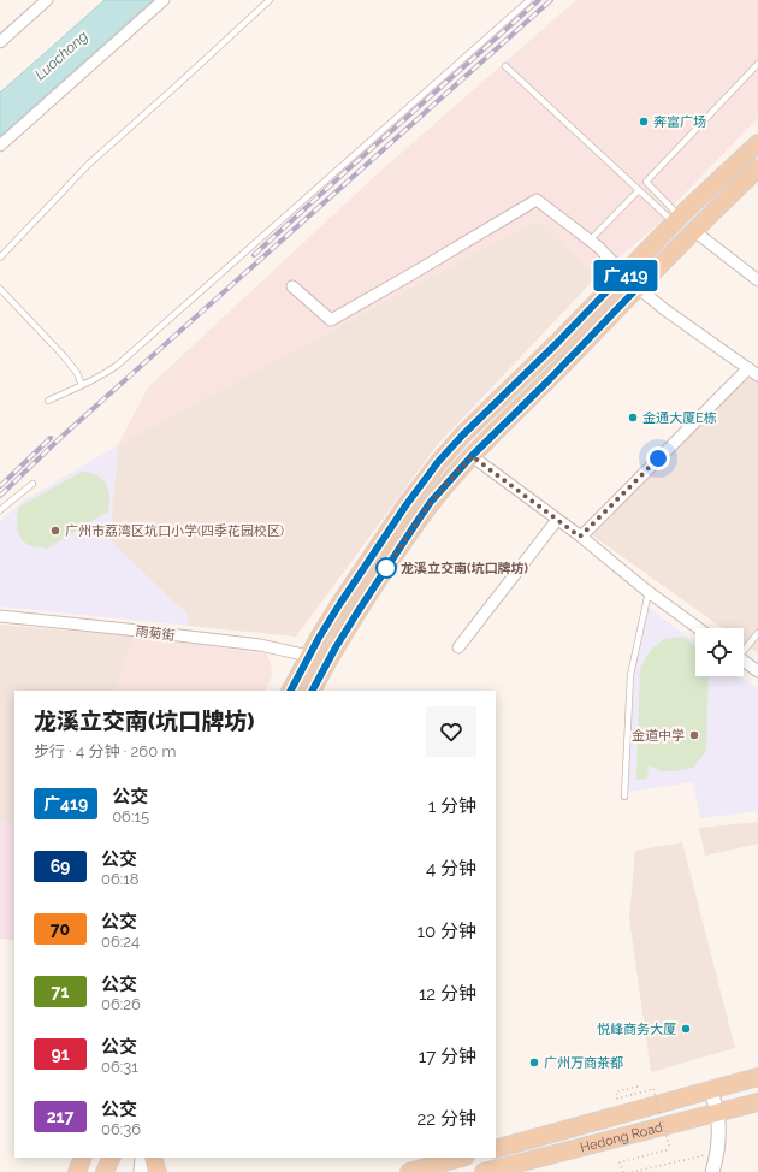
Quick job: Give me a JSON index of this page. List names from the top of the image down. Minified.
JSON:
{"streets":{"main road":["Hedong Road"],"street":["雨菊街"]},"water":["Luochong"],"places":["奔富广场","金通大厦E栋","广州市荔湾区坑口小学(四季花园校区)","龙溪立交南(坑口牌坊)","金道中学","悦峰商务大厦","广州万商茶都"],"lines":["bus line 广419"],"page":{"on_map":"广419","heading":["龙溪立交南(坑口牌坊)","步行 · 4 分钟 · 260 m"],"list":[{"mark":"广419","name":"公交","note":"06:15","value":"1 分钟"},{"mark":"69","name":"公交","note":"06:18","value":"4 分钟"},{"mark":"70","name":"公交","note":"06:24","value":"10 分钟"},{"mark":"71","name":"公交","note":"06:26","value":"12 分钟"},{"mark":"91","name":"公交","note":"06:31","value":"17 分钟"},{"mark":"217","name":"公交","note":"06:36","value":"22 分钟"}]}}
